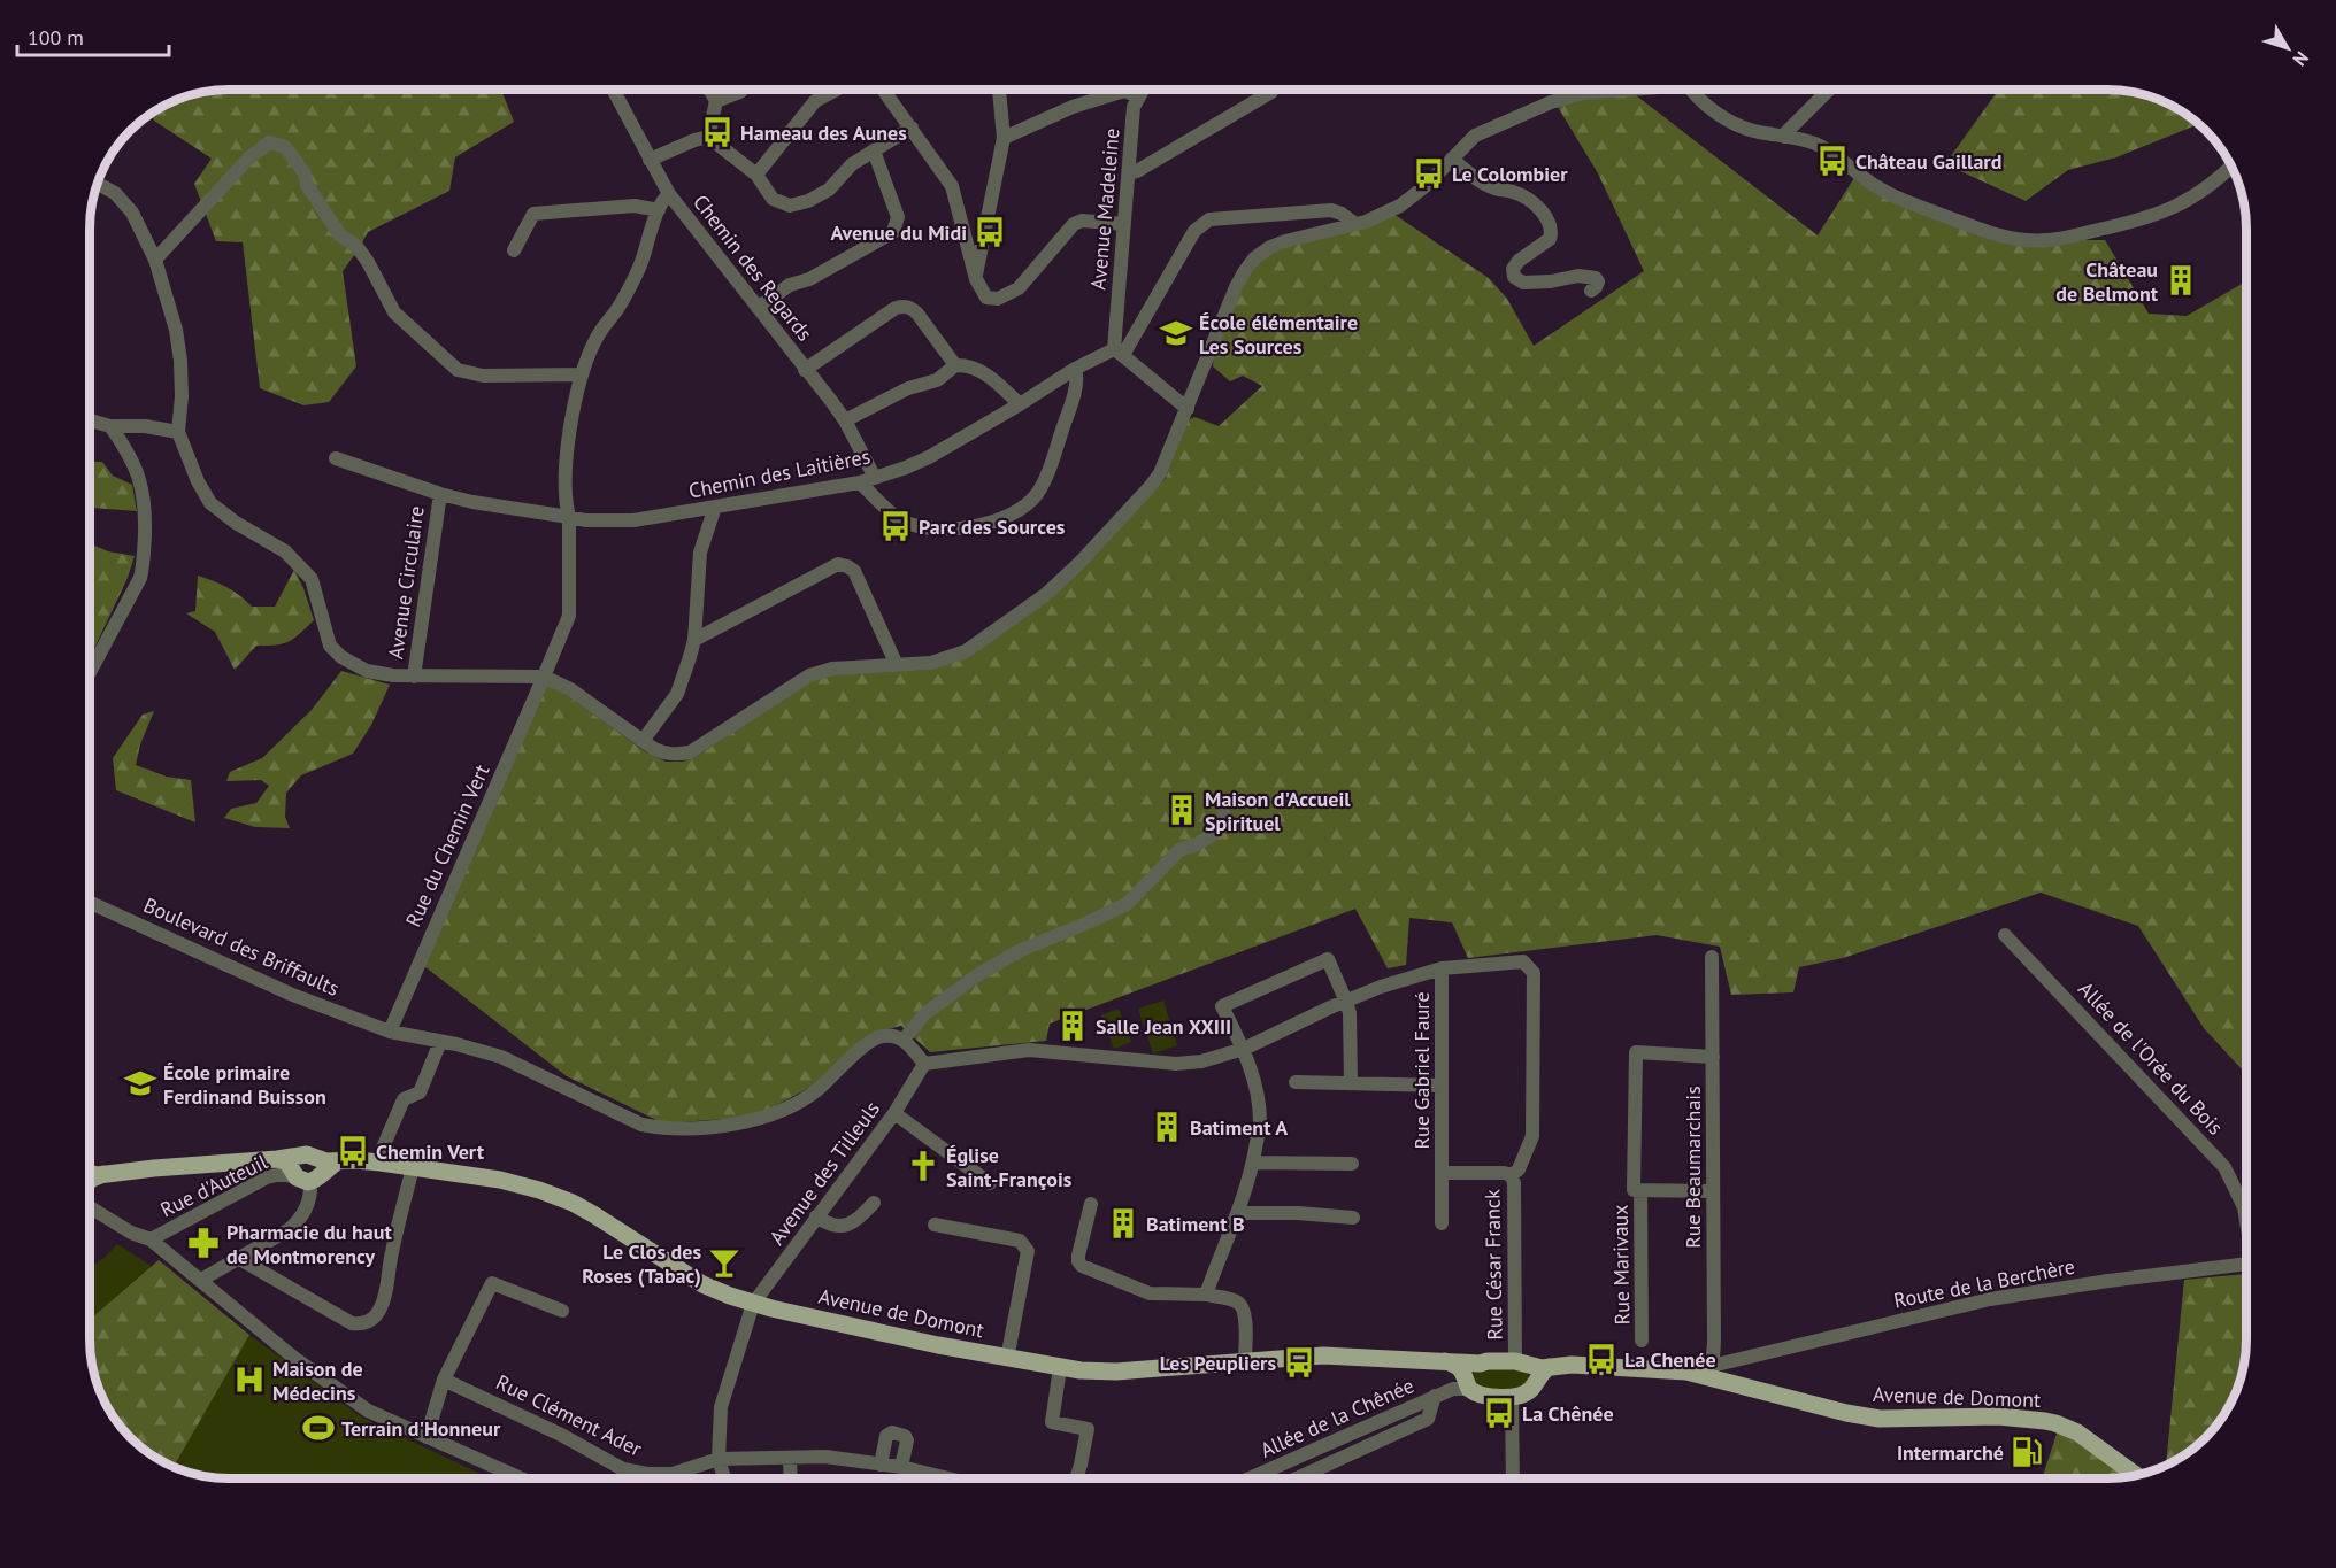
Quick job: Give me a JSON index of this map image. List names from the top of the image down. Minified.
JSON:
{"streets":{"main road":["Avenue de Domont"],"street":["Avenue Madeleine","Chemin des Regards","Chemin des Laitières","Avenue Circulaire","Rue du Chemin Vert","Boulevard des Briffaults","Allée de l'Orée du Bois","Rue Gabriel Fauré","Rue Beaumarchais","Avenue des Tilleuls","Rue d'Auteuil","Rue César Franck","Rue Marivaux","Route de la Berchère","Rue Clément Ader","Allée de la Chênée"]},"crossings":[["Avenue Madeleine","Chemin des Laitières"],["Chemin des Regards","Chemin des Laitières"],["Chemin des Regards","Rue du Chemin Vert"],["Chemin des Laitières","Avenue Circulaire"],["Chemin des Laitières","Rue du Chemin Vert"],["Rue du Chemin Vert","Boulevard des Briffaults"],["Rue Gabriel Fauré","Rue César Franck"],["Rue Beaumarchais","Rue Marivaux"],["Rue Beaumarchais","Route de la Berchère"],["Rue Beaumarchais","Avenue de Domont"],["Avenue des Tilleuls","Avenue de Domont"],["Avenue des Tilleuls","Rue Clément Ader"],["Rue d'Auteuil","Avenue de Domont"],["Rue César Franck","Avenue de Domont"],["Route de la Berchère","Avenue de Domont"]],"places":{"bus stop":["Hameau des Aunes","Château Gaillard","Le Colombier","Avenue du Midi","Parc des Sources","Chemin Vert","La Chenée","Les Peupliers","La Chênée"],"building":["Château de Belmont","Maison d'Accueil Spirituel","Salle Jean XXIII","Batiment A","Batiment B"],"school or university":["École élémentaire Les Sources","École primaire Ferdinand Buisson"],"church":["Église Saint-François"],"pharmacy":["Pharmacie du haut de Montmorency"],"bar":["Le Clos des Roses (Tabac)"],"hospital":["Maison de Médecins"],"sports":["Terrain d'Honneur"],"fuel station":["Intermarché"]},"scale_bar":"100 m","north":"bottom right"}
